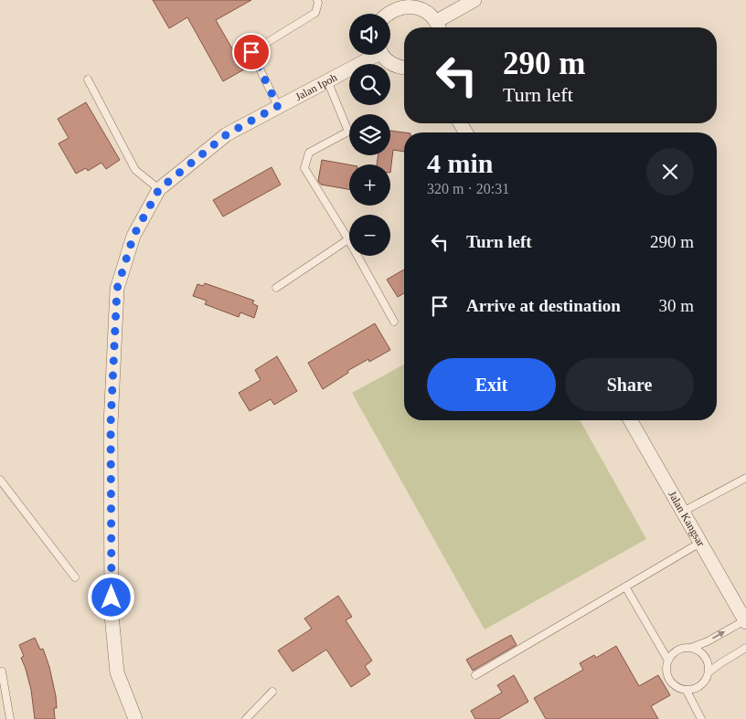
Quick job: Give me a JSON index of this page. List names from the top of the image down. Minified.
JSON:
{"streets":{"street":["Jalan Ipoh","Jalan Kangsar"]},"page":{"map_buttons":["+","−"],"turn":["290 m","Turn left"],"heading":["4 min","320 m · 20:31"],"list":[{"name":"Turn left","value":"290 m"},{"name":"Arrive at destination","value":"30 m"}],"buttons":["Exit","Share"]}}
